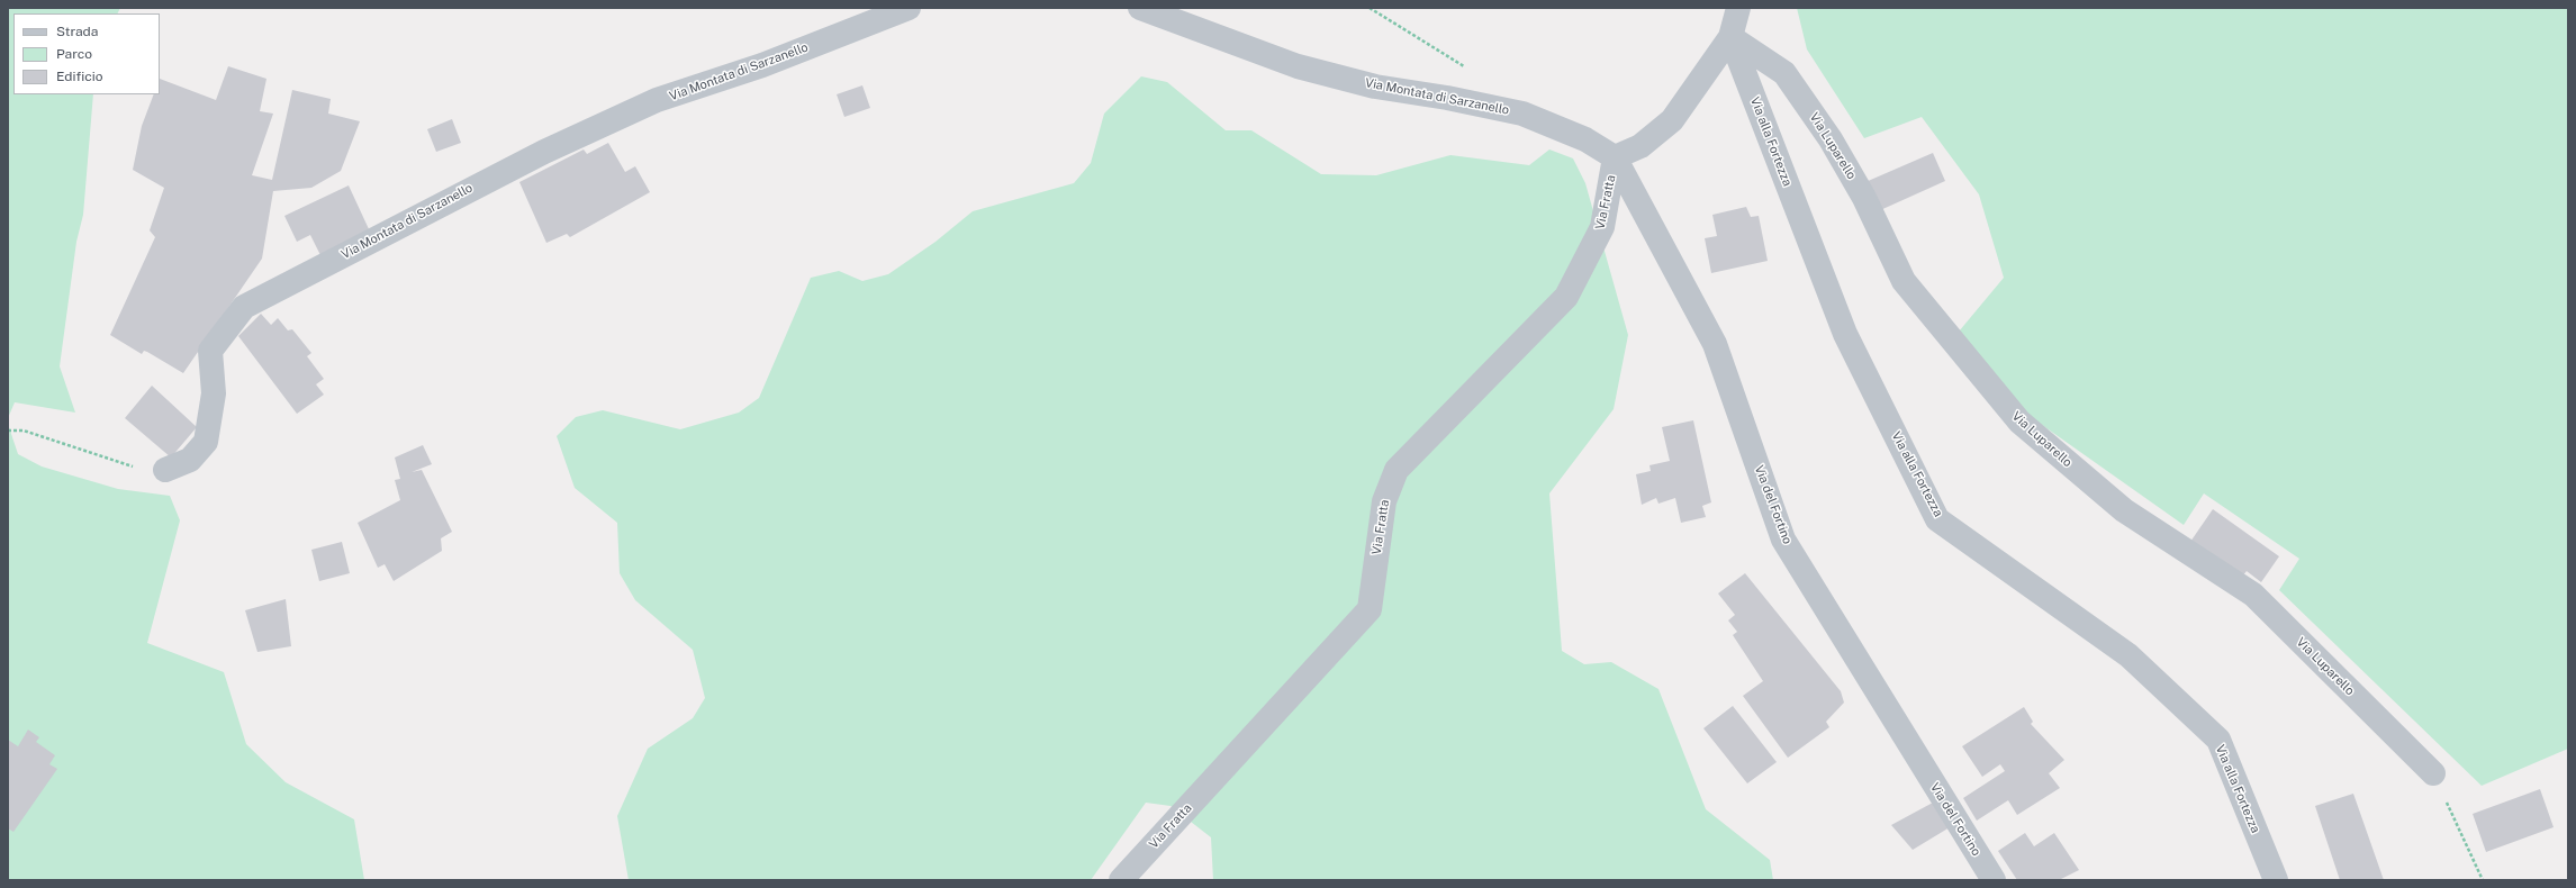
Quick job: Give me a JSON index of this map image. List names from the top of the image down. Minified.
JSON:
{"streets":{"street":["Via Montata di Sarzanello","Via alla Fortezza","Via Luparello","Via Fratta","Via del Fortino"]},"crossings":[["Via Montata di Sarzanello","Via Fratta"],["Via Montata di Sarzanello","Via del Fortino"],["Via alla Fortezza","Via Luparello"],["Via Fratta","Via del Fortino"]],"legend":["Strada","Parco","Edificio"]}
